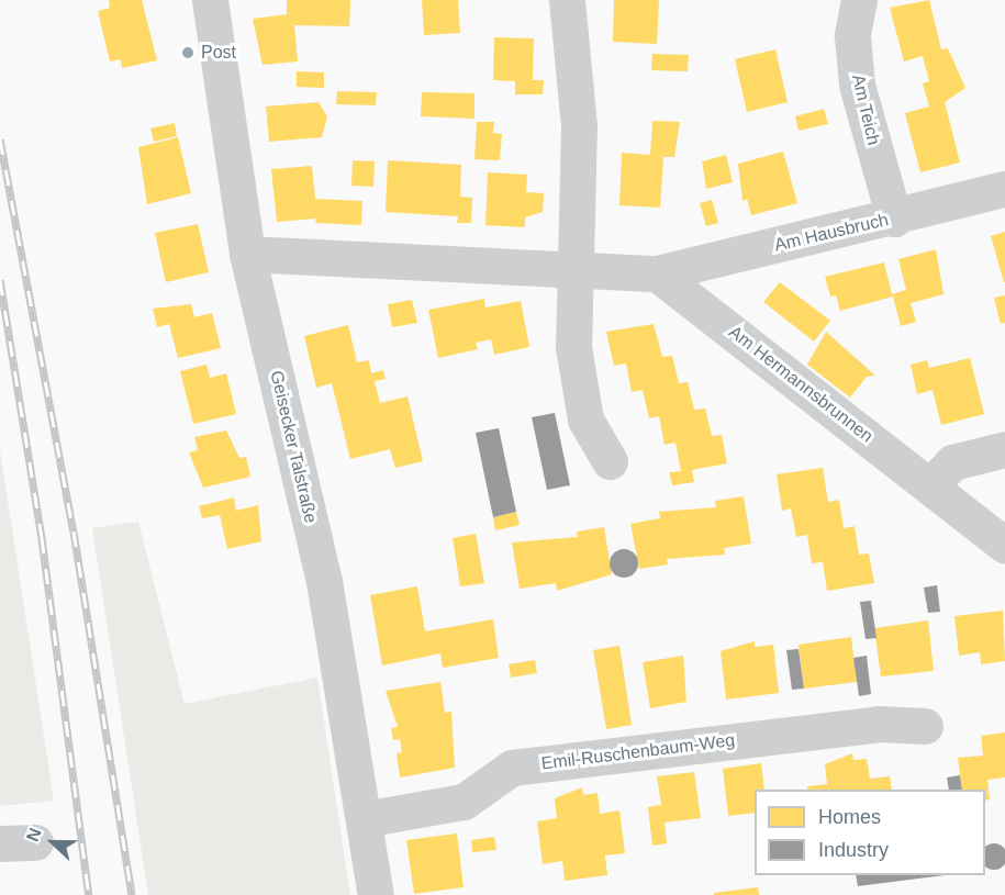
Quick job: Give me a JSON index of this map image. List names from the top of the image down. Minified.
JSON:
{"streets":{"street":["Am Teich","Am Hausbruch","Am Hermannsbrunnen","Geisecker Talstraße","Emil-Ruschenbaum-Weg"]},"crossings":[["Am Teich","Am Hausbruch"],["Am Hausbruch","Am Hermannsbrunnen"],["Geisecker Talstraße","Emil-Ruschenbaum-Weg"]],"places":["Post"],"legend":["Homes","Industry"],"north":"left"}
